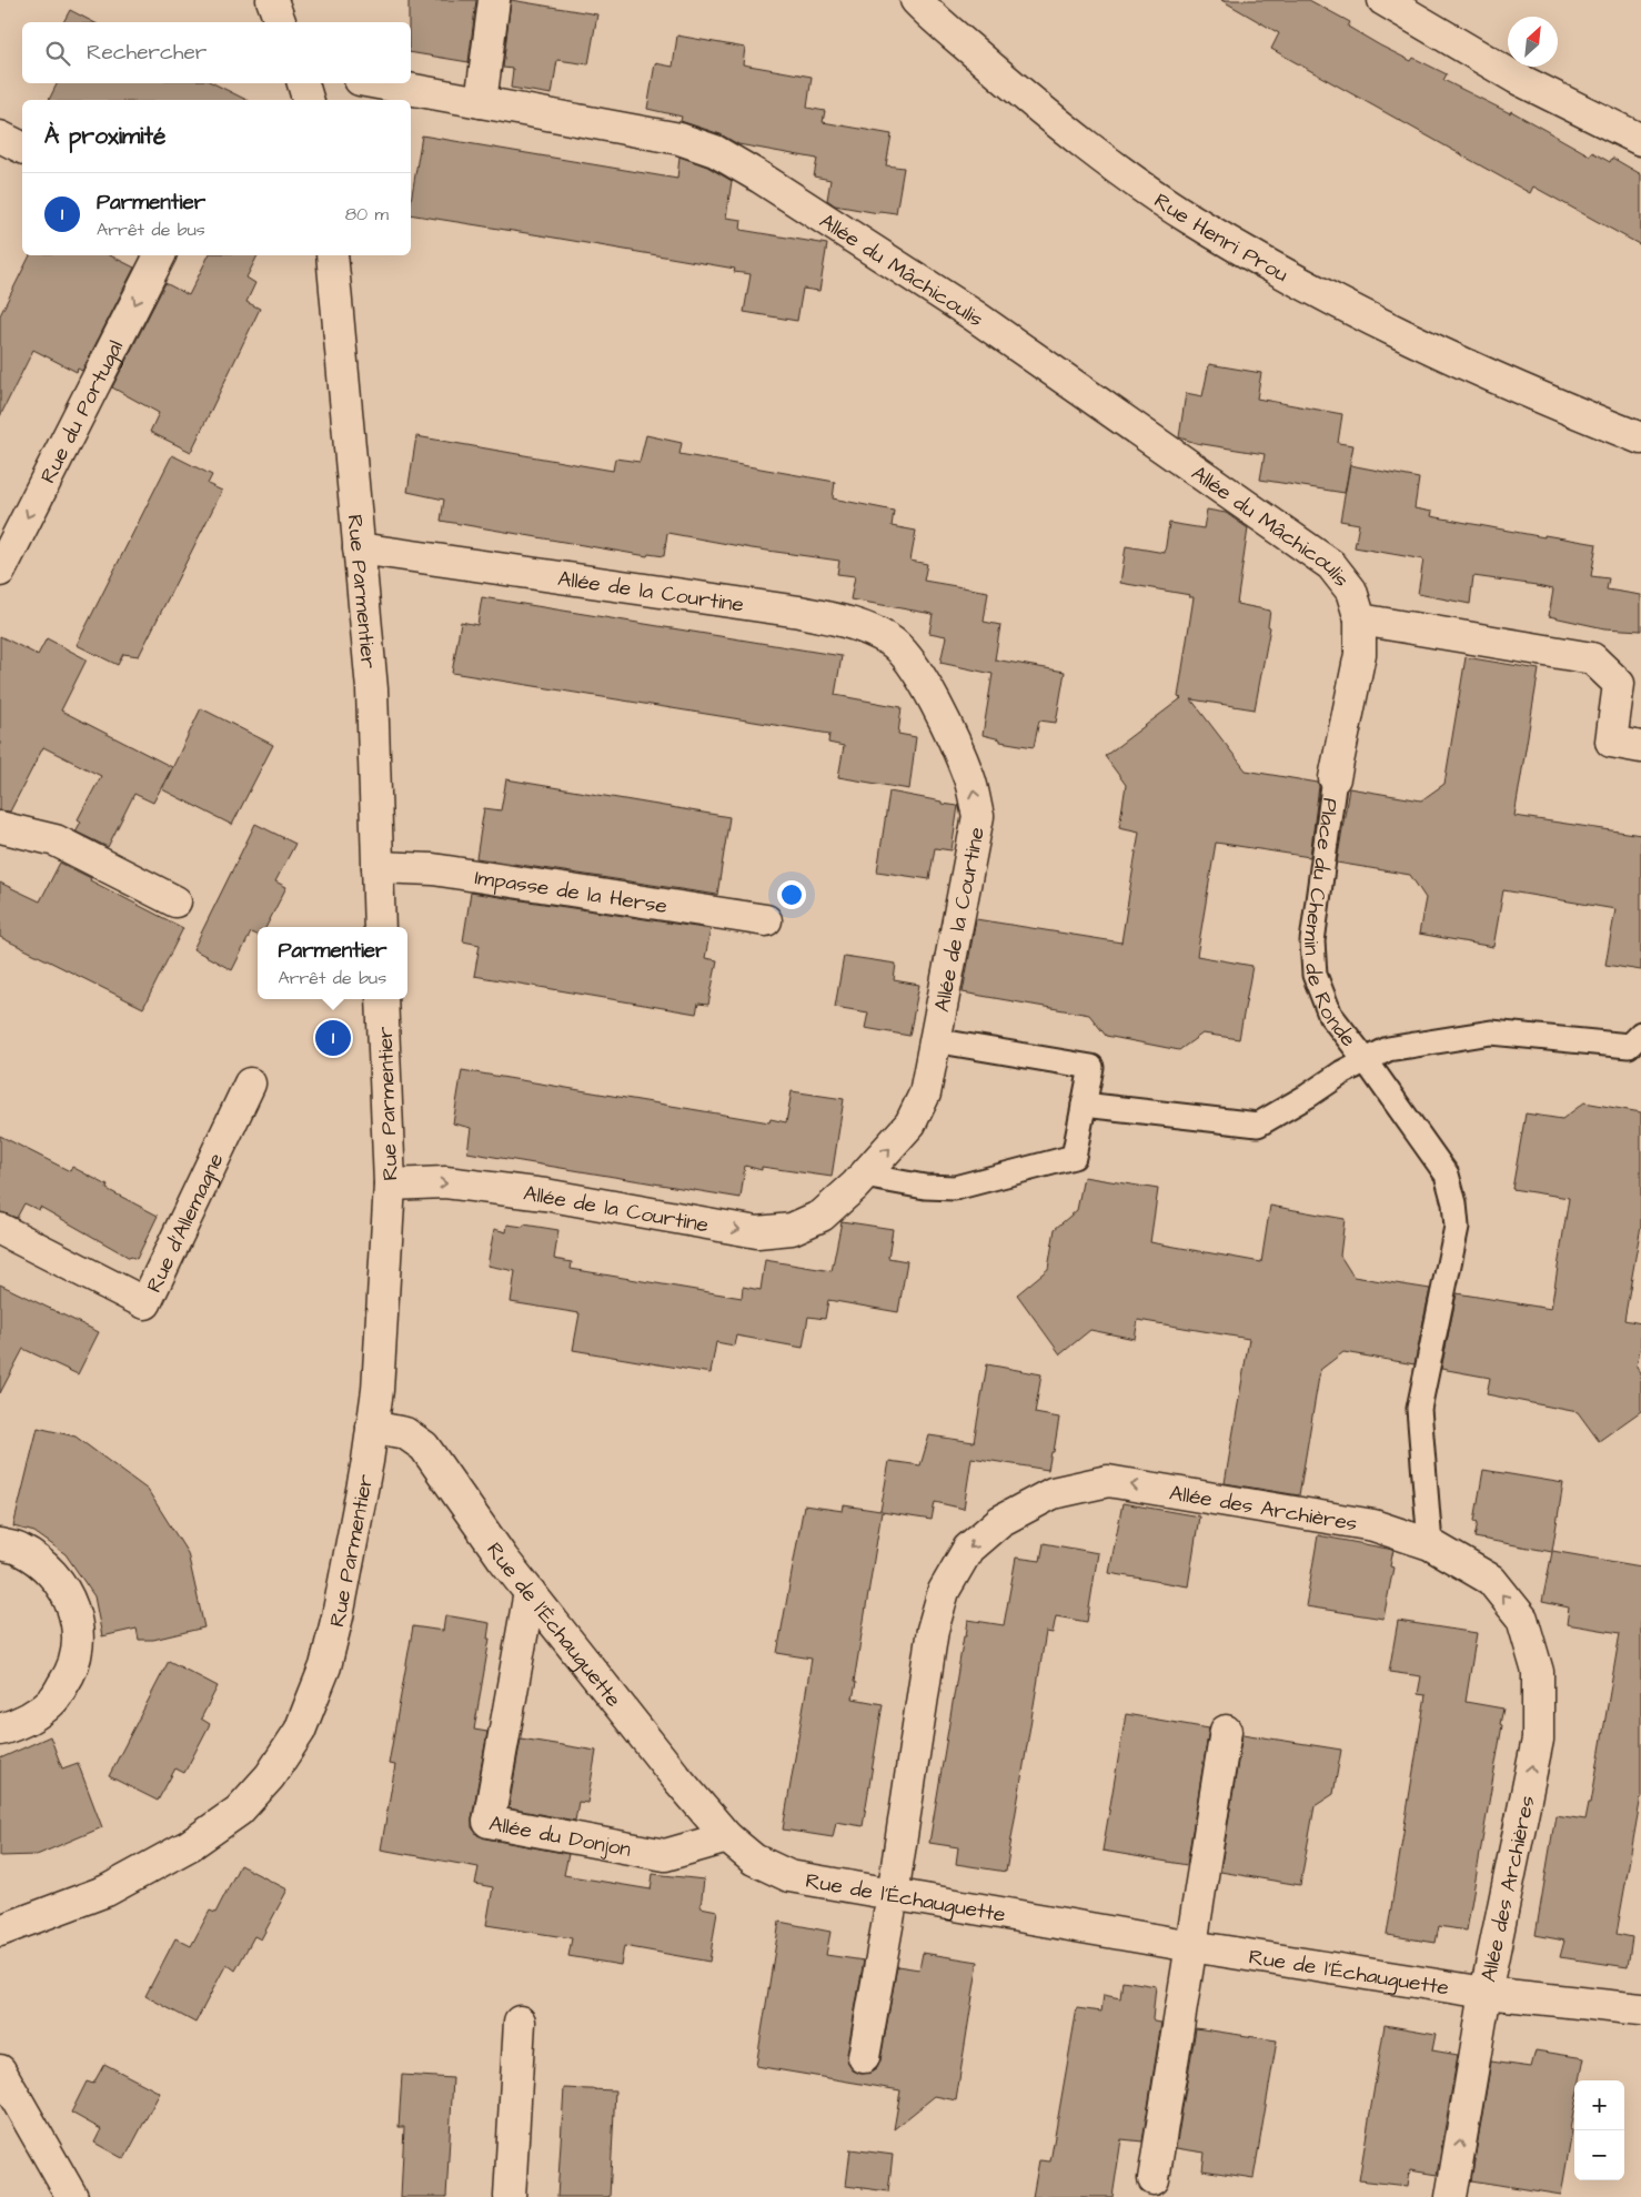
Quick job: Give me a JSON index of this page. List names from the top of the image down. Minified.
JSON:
{"streets":{"street":["Rue Henri Prou","Allée du Mâchicoulis","Rue du Portugal","Allée de la Courtine","Rue Parmentier","Impasse de la Herse","Place du Chemin de Ronde","Rue d'Allemagne","Allée des Archières","Rue de l'Échauguette","Allée du Donjon"]},"crossings":[["Allée du Mâchicoulis","Place du Chemin de Ronde"],["Allée de la Courtine","Rue Parmentier"],["Rue Parmentier","Impasse de la Herse"],["Rue Parmentier","Rue de l'Échauguette"],["Place du Chemin de Ronde","Allée des Archières"],["Allée des Archières","Rue de l'Échauguette"],["Rue de l'Échauguette","Allée du Donjon"]],"one_way":["Rue du Portugal"],"north":"top right","page":{"search":"Rechercher","heading":"À proximité","list":[{"mark":"1","name":"Parmentier","note":"Arrêt de bus","value":"80 m"}],"popup":["Parmentier","Arrêt de bus"],"pins":"1","map_buttons":["+","−"]}}
